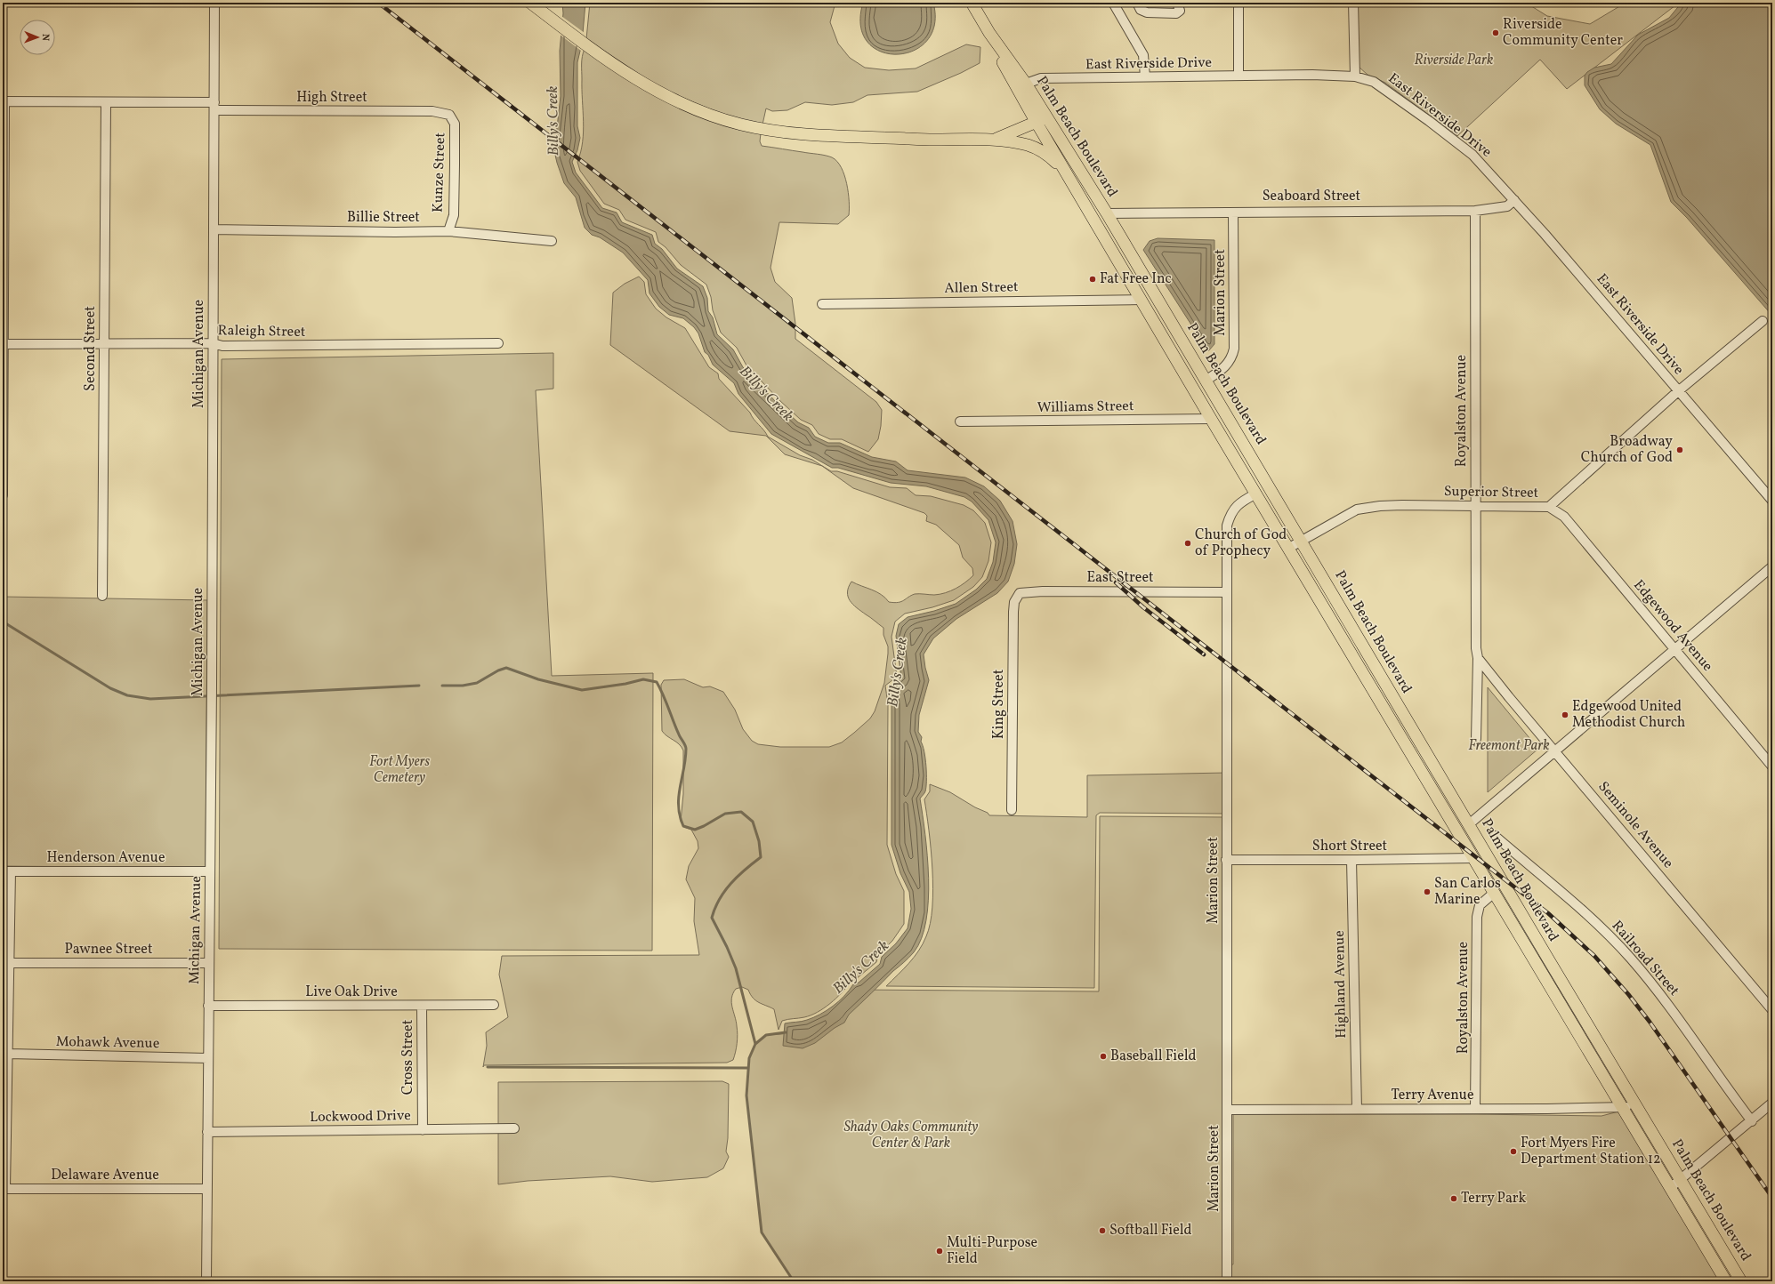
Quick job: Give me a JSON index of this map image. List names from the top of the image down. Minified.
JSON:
{"streets":{"main road":["Palm Beach Boulevard"],"street":["East Riverside Drive","High Street","Kunze Street","Seaboard Street","Billie Street","Allen Street","Marion Street","Raleigh Street","Second Street","Michigan Avenue","Williams Street","Royalston Avenue","Superior Street","East Street","Edgewood Avenue","King Street","Seminole Avenue","Short Street","Henderson Avenue","Pawnee Street","Railroad Street","Highland Avenue","Live Oak Drive","Mohawk Avenue","Cross Street","Terry Avenue","Lockwood Drive","Delaware Avenue"]},"crossings":[["East Riverside Drive","Palm Beach Boulevard"],["East Riverside Drive","Seaboard Street"],["East Riverside Drive","Superior Street"],["High Street","Kunze Street"],["High Street","Second Street"],["High Street","Michigan Avenue"],["Palm Beach Boulevard","Seaboard Street"],["Palm Beach Boulevard","Allen Street"],["Palm Beach Boulevard","Marion Street"],["Palm Beach Boulevard","Williams Street"],["Palm Beach Boulevard","Royalston Avenue"],["Palm Beach Boulevard","Superior Street"],["Palm Beach Boulevard","Short Street"],["Palm Beach Boulevard","Terry Avenue"],["Kunze Street","Billie Street"],["Seaboard Street","Marion Street"],["Seaboard Street","Royalston Avenue"],["Billie Street","Michigan Avenue"],["Marion Street","East Street"],["Marion Street","Short Street"],["Marion Street","Terry Avenue"],["Raleigh Street","Second Street"],["Raleigh Street","Michigan Avenue"],["Michigan Avenue","Henderson Avenue"],["Michigan Avenue","Pawnee Street"],["Michigan Avenue","Live Oak Drive"],["Michigan Avenue","Mohawk Avenue"],["Michigan Avenue","Lockwood Drive"],["Michigan Avenue","Delaware Avenue"],["Royalston Avenue","Superior Street"],["Royalston Avenue","Seminole Avenue"],["Royalston Avenue","Terry Avenue"],["Superior Street","Edgewood Avenue"],["East Street","King Street"],["Short Street","Highland Avenue"],["Highland Avenue","Terry Avenue"],["Live Oak Drive","Cross Street"],["Cross Street","Lockwood Drive"]],"water":["Billy's Creek"],"parks":["Riverside Park","Freemont Park","Fort Myers Cemetery","Shady Oaks Community Center & Park"],"places":["Riverside Community Center","Fat Free Inc","Broadway Church of God","Church of God of Prophecy","Edgewood United Methodist Church","San Carlos Marine","Baseball Field","Fort Myers Fire Department Station 12","Terry Park","Softball Field","Multi-Purpose Field"],"north":"right"}
